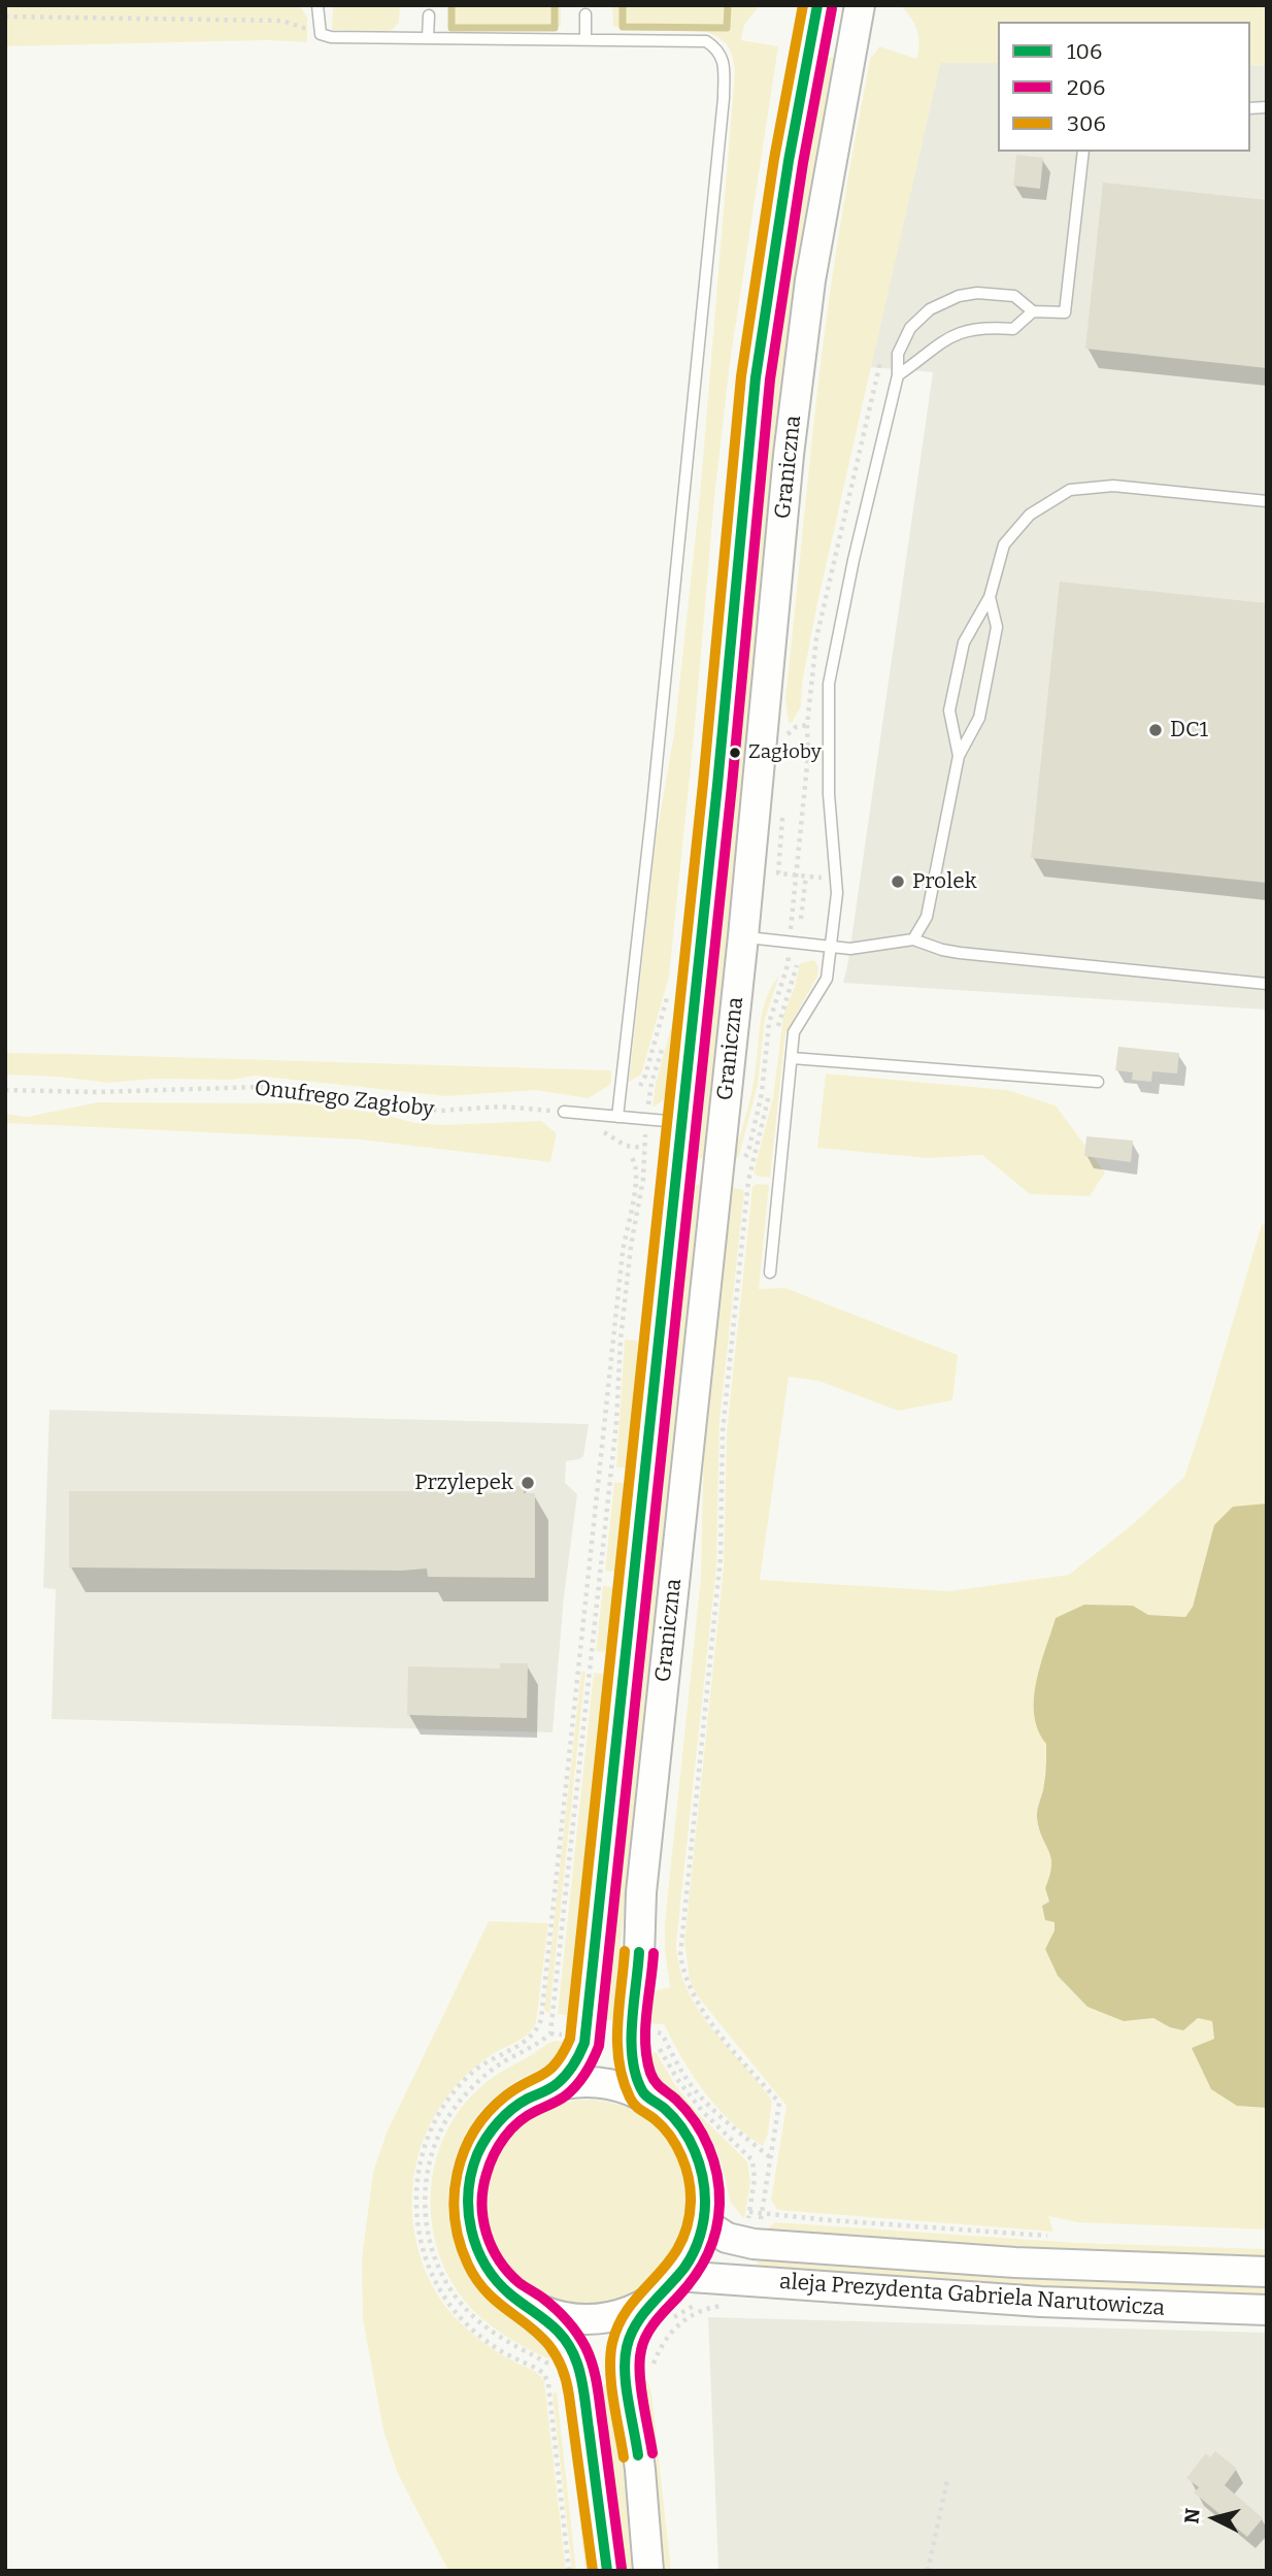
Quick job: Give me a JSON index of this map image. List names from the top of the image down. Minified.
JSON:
{"streets":{"main road":["Graniczna","aleja Prezydenta Gabriela Narutowicza"],"path":["Onufrego Zagłoby"]},"crossings":[["Graniczna","aleja Prezydenta Gabriela Narutowicza"]],"places":["DC1","Zagłoby","Prolek","Przylepek"],"lines":["transit line 106","transit line 306","transit line 206"],"legend":["106","206","306"],"north":"left"}
